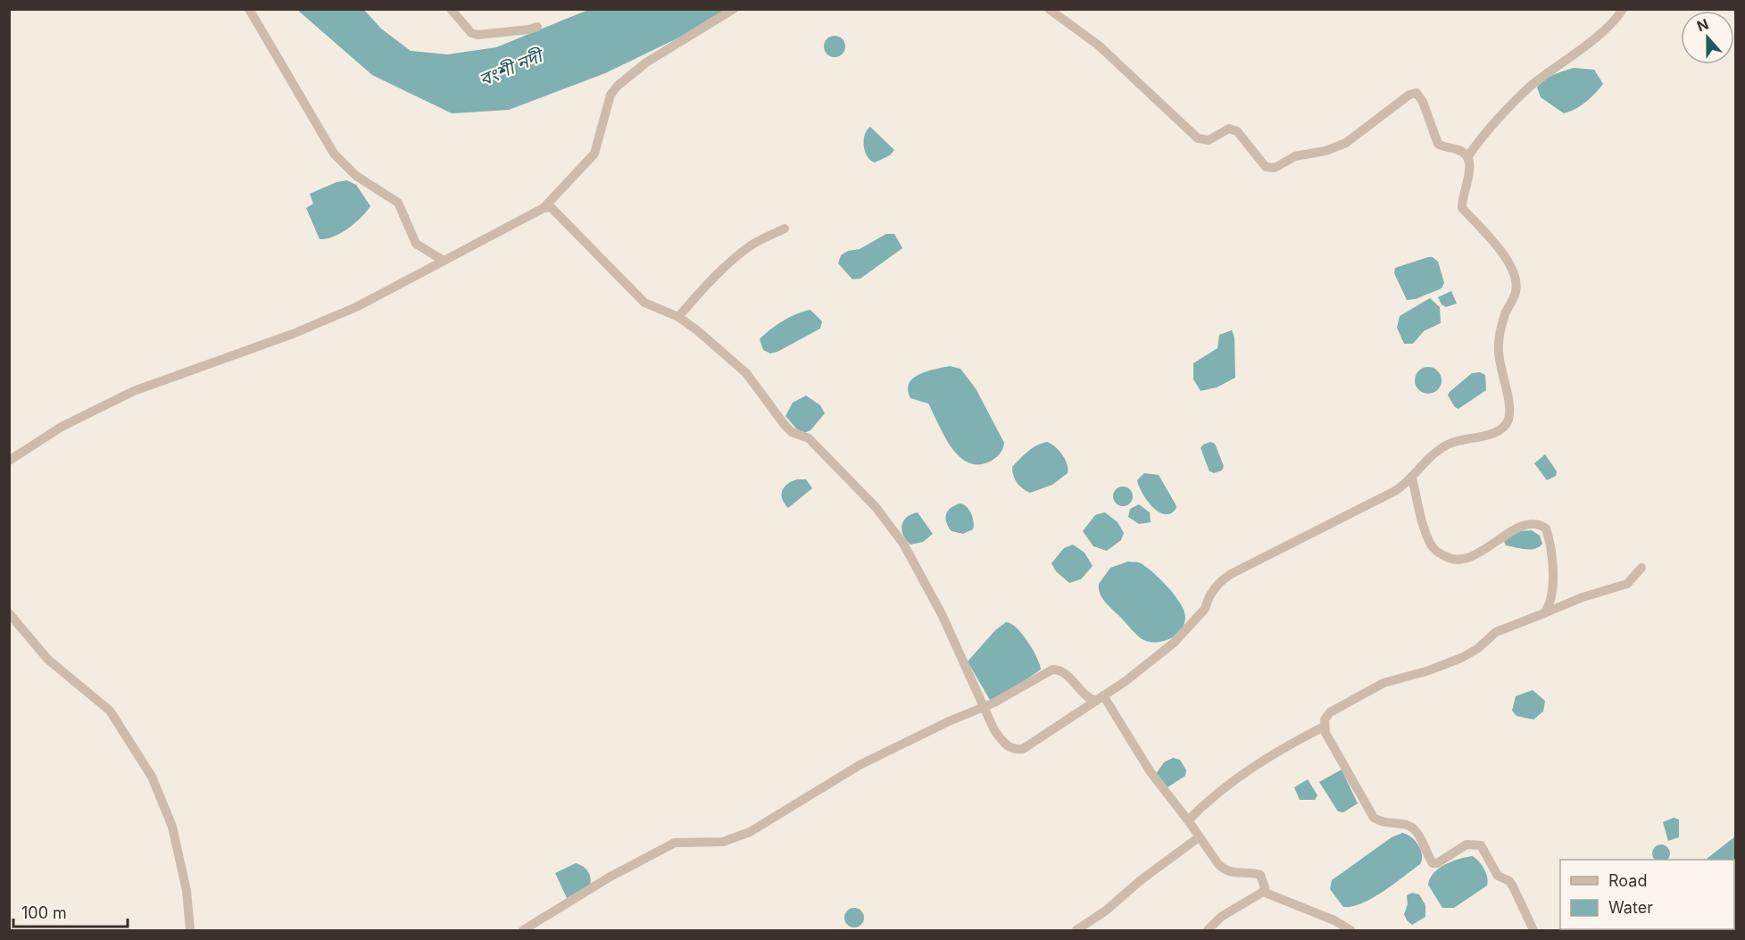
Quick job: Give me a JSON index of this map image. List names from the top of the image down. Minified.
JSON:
{"water":["বংশী নদী"],"legend":["Road","Water"],"scale_bar":"100 m","north":"top"}
